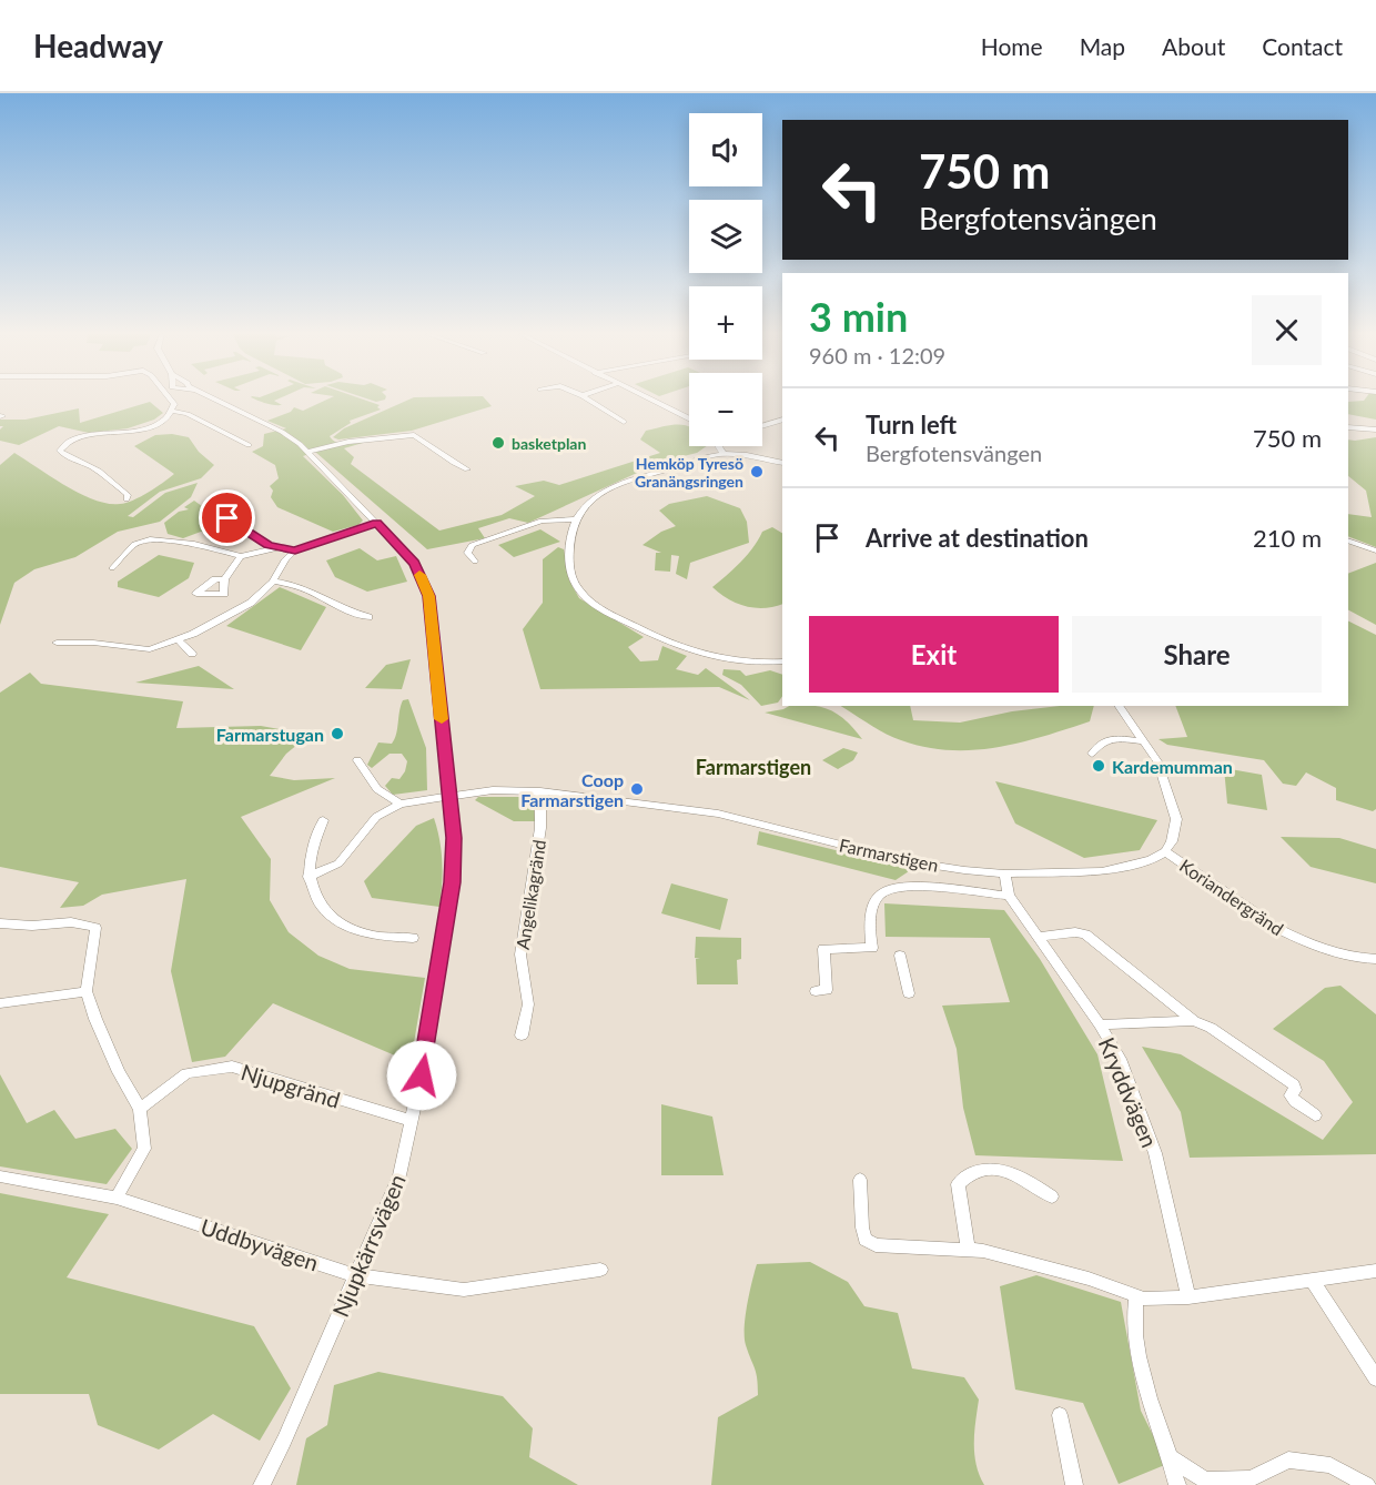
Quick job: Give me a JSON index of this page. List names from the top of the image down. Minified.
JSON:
{"streets":{"street":["Farmarstigen","Angelikagränd","Koriandergränd","Njupgränd","Kryddvägen","Uddbyvägen","Njupkärrsvägen"]},"crossings":[["Farmarstigen","Angelikagränd"],["Farmarstigen","Koriandergränd"],["Farmarstigen","Kryddvägen"],["Farmarstigen","Njupkärrsvägen"],["Njupgränd","Njupkärrsvägen"],["Uddbyvägen","Njupkärrsvägen"]],"districts":["Farmarstigen"],"places":["basketplan","Hemköp Tyresö Granängsringen","Farmarstugan","Kardemumman","Coop Farmarstigen"],"page":{"header":"Headway","nav":["Home","Map","About","Contact"],"map_buttons":["+","−"],"turn":["750 m","Bergfotensvängen"],"heading":["3 min","960 m · 12:09"],"list":[{"name":"Turn left","note":"Bergfotensvängen","value":"750 m"},{"name":"Arrive at destination","value":"210 m"}],"buttons":["Exit","Share"]}}
